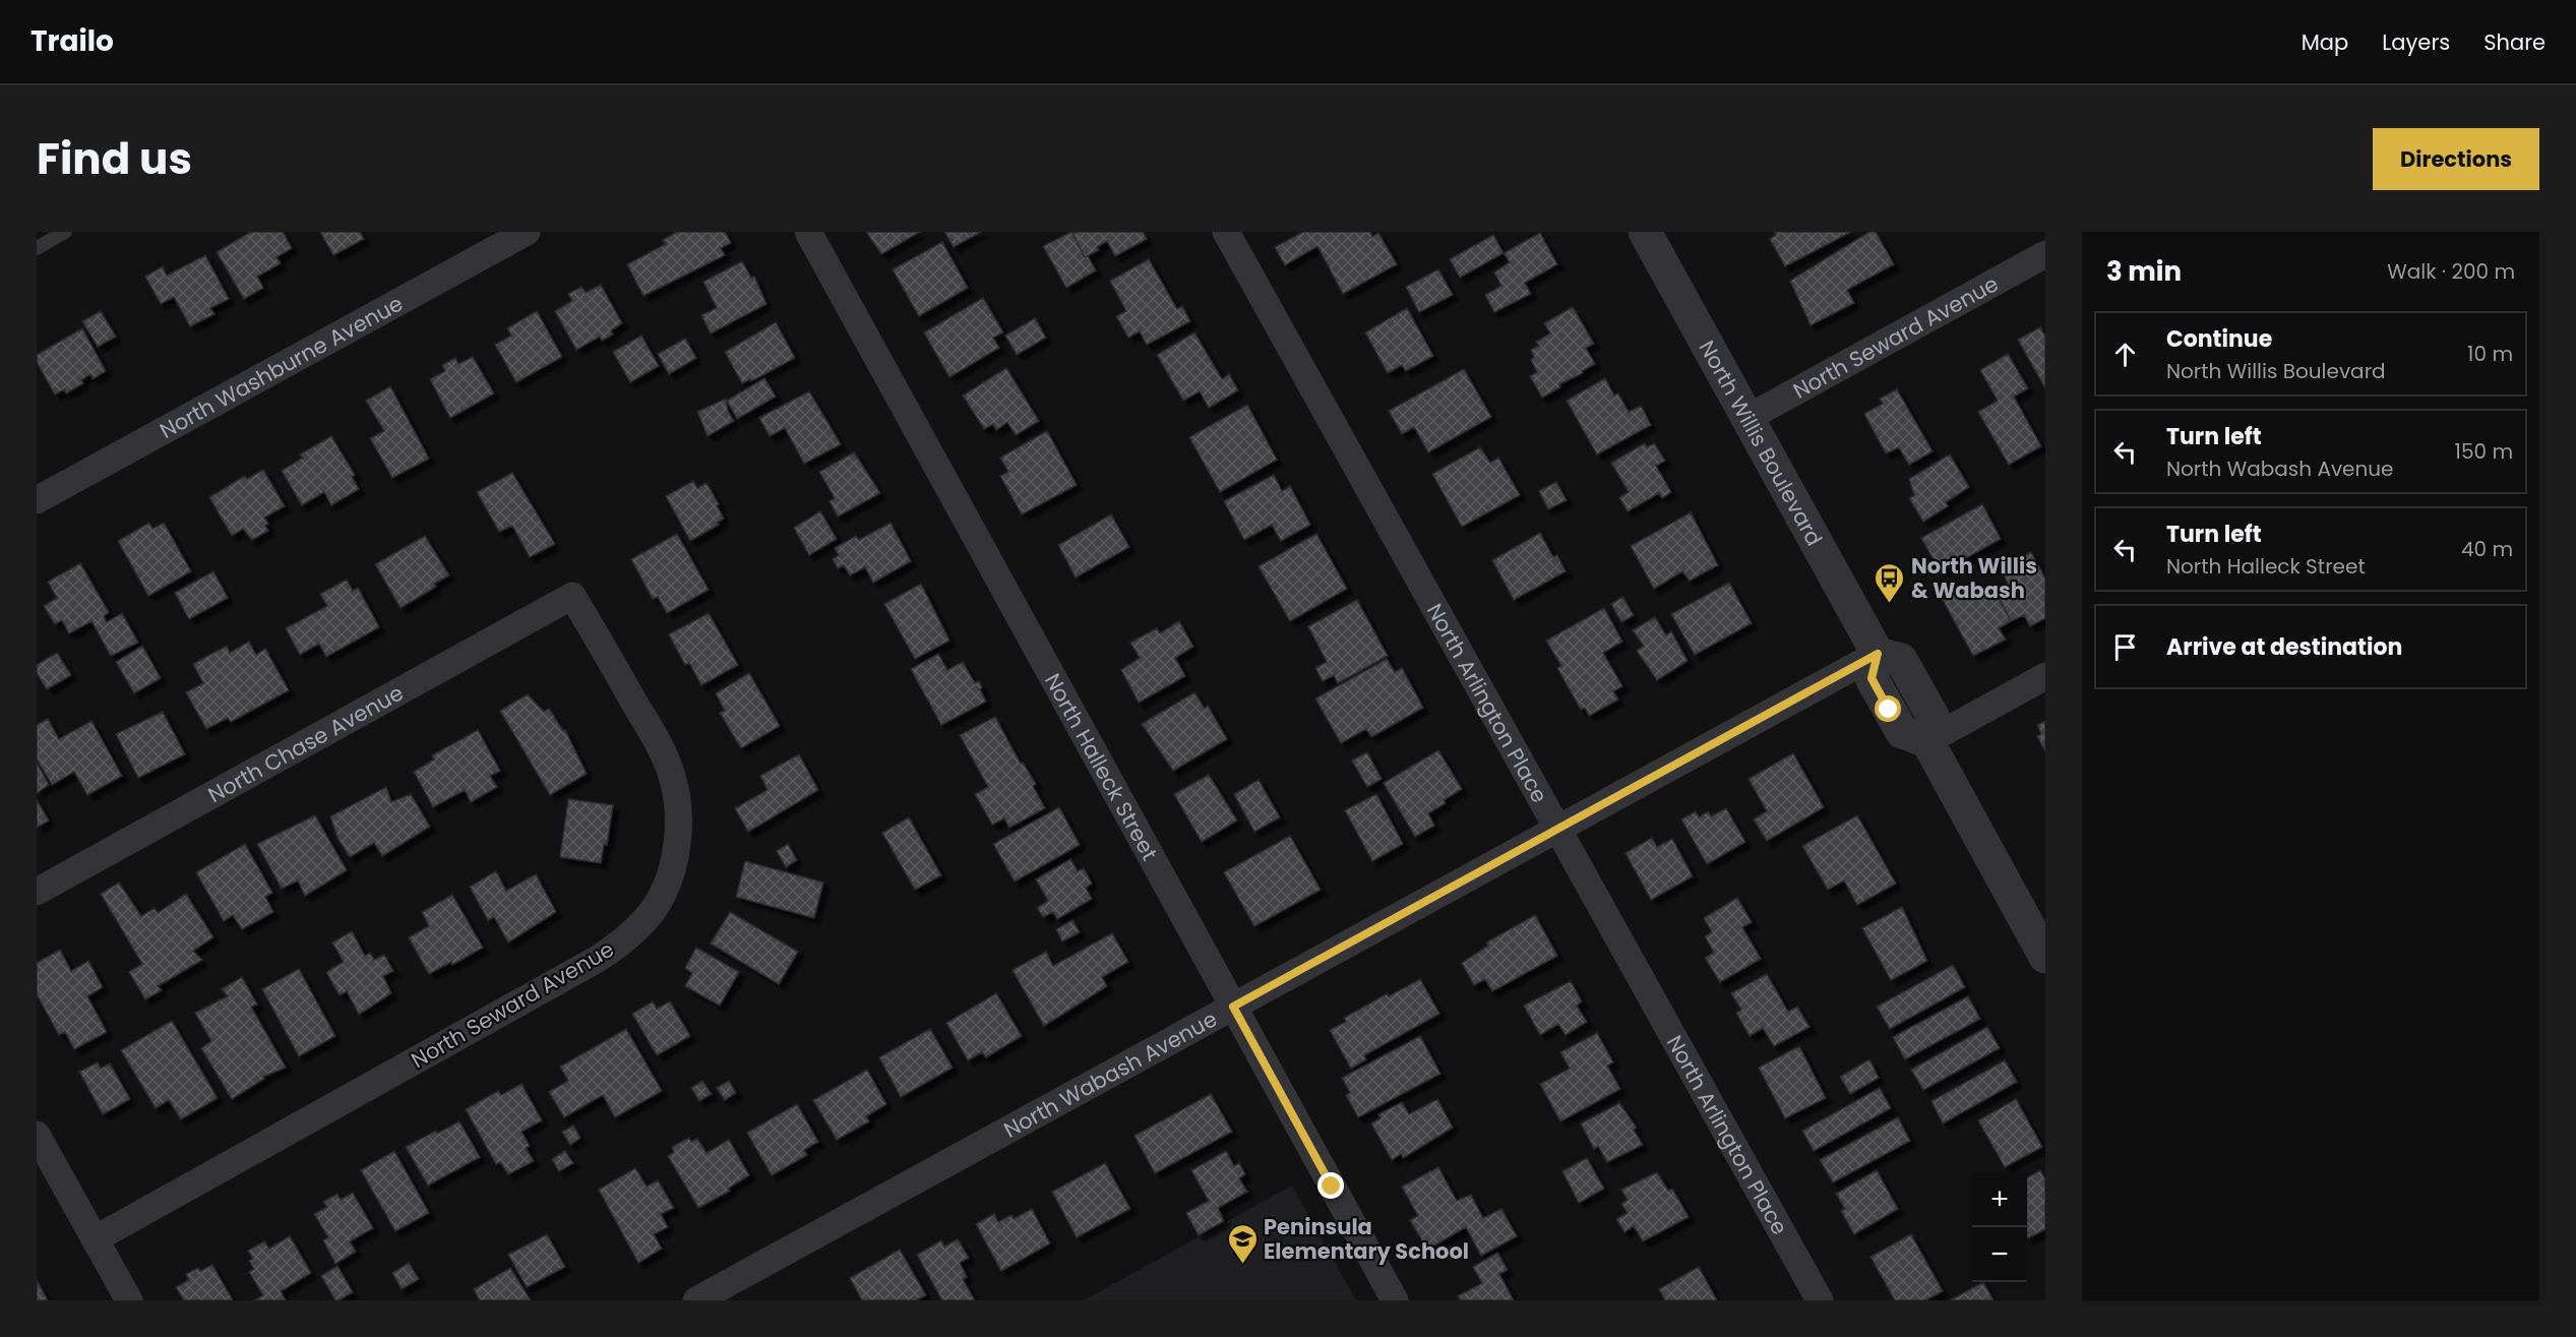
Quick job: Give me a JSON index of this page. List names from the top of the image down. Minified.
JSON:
{"streets":{"street":["North Seward Avenue","North Washburne Avenue","North Willis Boulevard","North Arlington Place","North Chase Avenue","North Halleck Street","North Wabash Avenue"]},"crossings":[["North Seward Avenue","North Willis Boulevard"],["North Seward Avenue","North Chase Avenue"],["North Willis Boulevard","North Wabash Avenue"],["North Arlington Place","North Wabash Avenue"],["North Halleck Street","North Wabash Avenue"]],"places":{"bus stop":["North Willis & Wabash"],"school or university":["Peninsula Elementary School"]},"page":{"header":"Trailo","nav":["Map","Layers","Share"],"title":"Find us","buttons":"Directions","heading":["3 min","Walk · 200 m"],"list":[["Continue","North Willis Boulevard","10 m"],["Turn left","North Wabash Avenue","150 m"],["Turn left","North Halleck Street","40 m"],"Arrive at destination"],"map_buttons":["+","−"]}}
